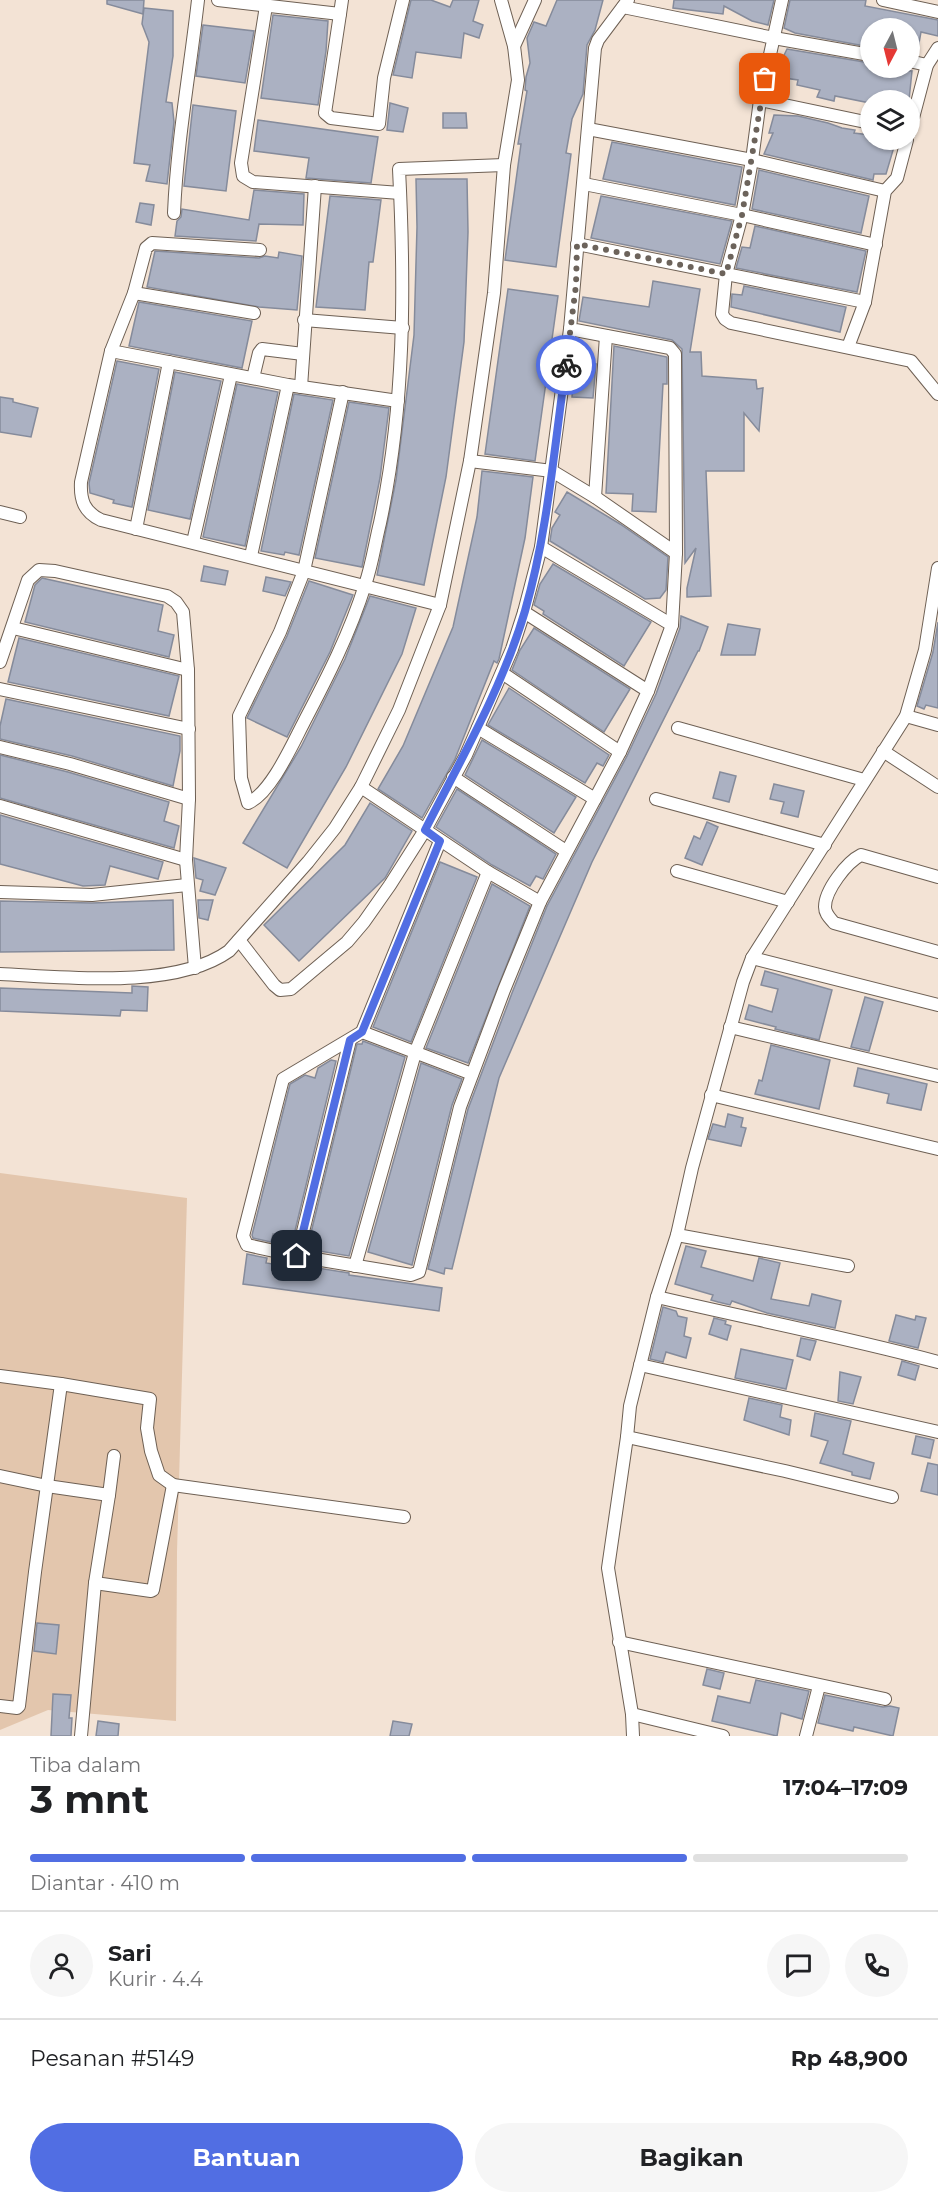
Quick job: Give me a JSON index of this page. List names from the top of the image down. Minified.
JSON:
{"north":"bottom","page":{"heading":["3 mnt","Tiba dalam","17:04–17:09"],"panel":["Sari","Kurir · 4.4","Pesanan #5149","Rp 48,900"],"bar":"Diantar · 410 m","buttons":["Bantuan","Bagikan"]}}
